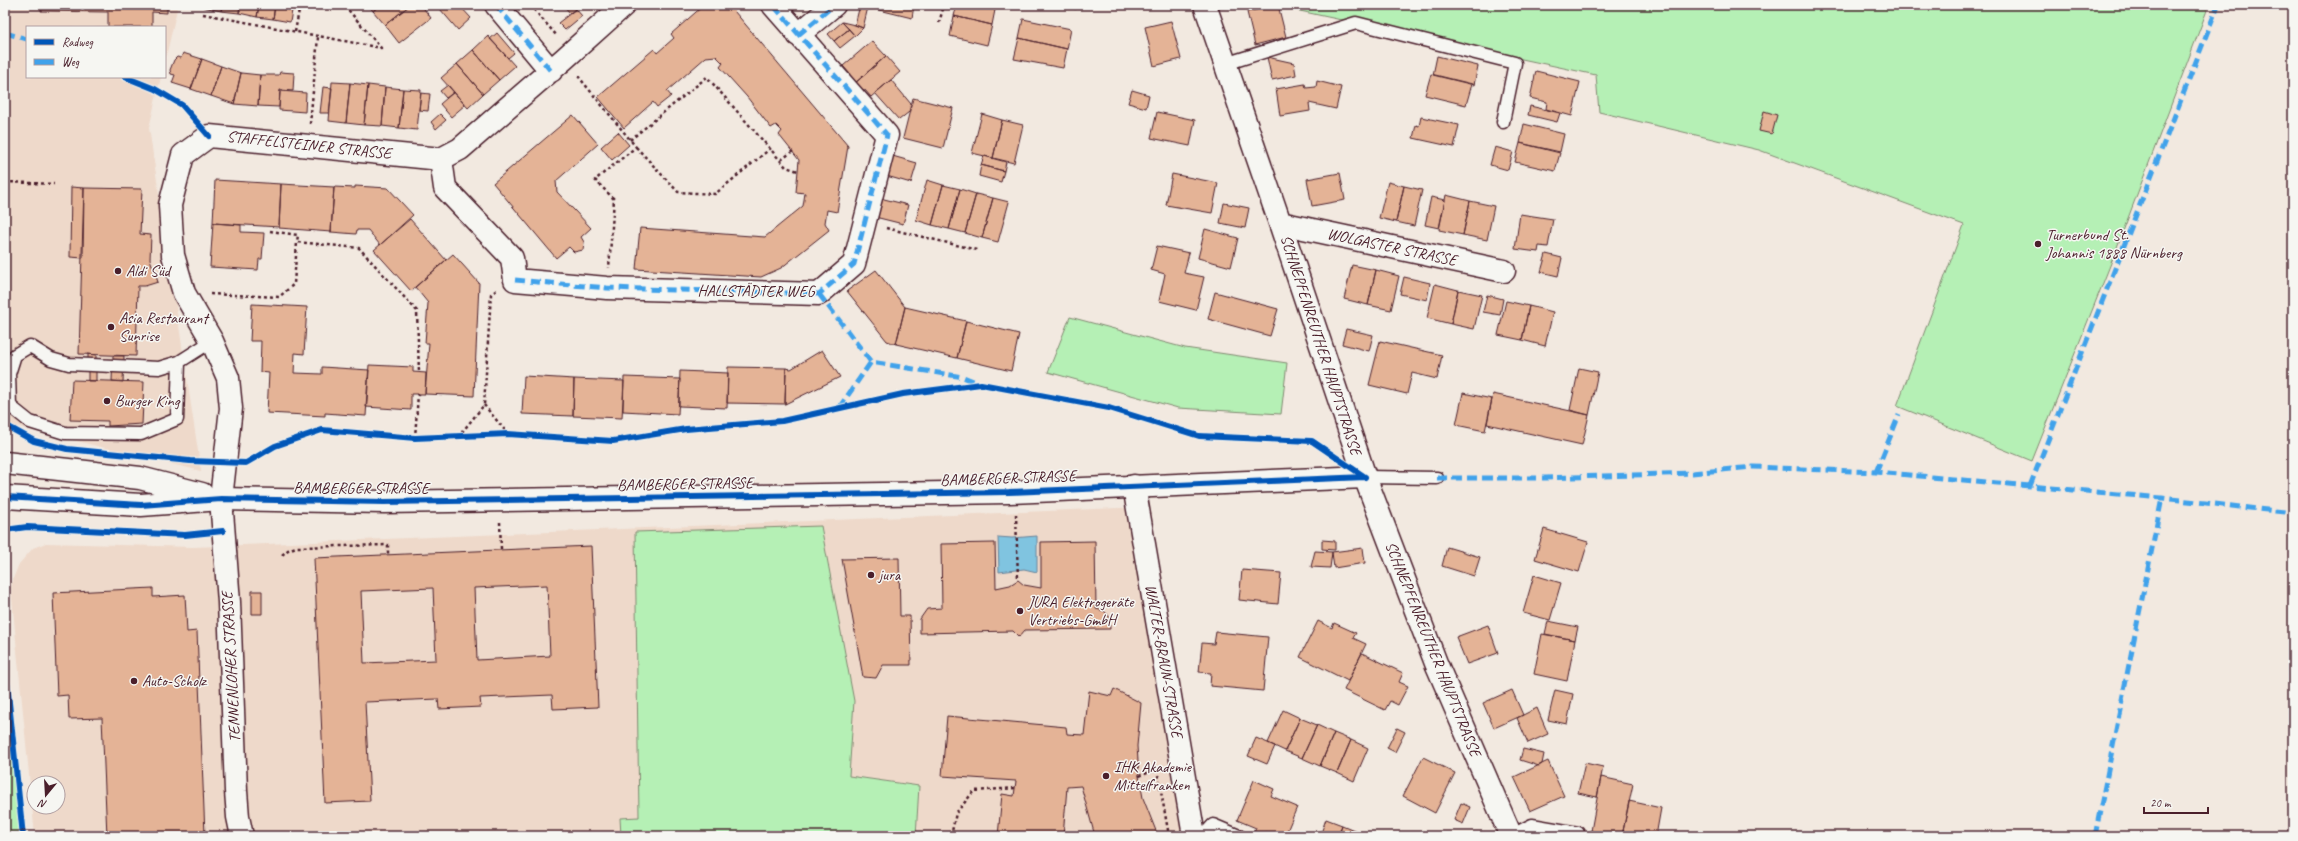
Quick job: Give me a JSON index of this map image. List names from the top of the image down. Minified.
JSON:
{"streets":{"street":["STAFFELSTEINER STRASSE","WOLGASTER STRASSE","HALLSTÄDTER WEG","SCHNEPFENREUTHER HAUPTSTRASSE","BAMBERGER STRASSE","WALTER-BRAUN-STRASSE","TENNENLOHER STRASSE"]},"crossings":[["STAFFELSTEINER STRASSE","BAMBERGER STRASSE"],["STAFFELSTEINER STRASSE","TENNENLOHER STRASSE"],["WOLGASTER STRASSE","SCHNEPFENREUTHER HAUPTSTRASSE"],["SCHNEPFENREUTHER HAUPTSTRASSE","BAMBERGER STRASSE"],["BAMBERGER STRASSE","WALTER-BRAUN-STRASSE"],["BAMBERGER STRASSE","TENNENLOHER STRASSE"]],"places":["Turnerbund St. Johannis 1888 Nürnberg","Aldi Süd","Asia Restaurant Sunrise","Burger King","jura","JURA Elektrogeräte Vertriebs-GmbH","Auto-Scholz","IHK Akademie Mittelfranken"],"legend":["Radweg","Weg"],"scale_bar":"20 m","north":"bottom"}
